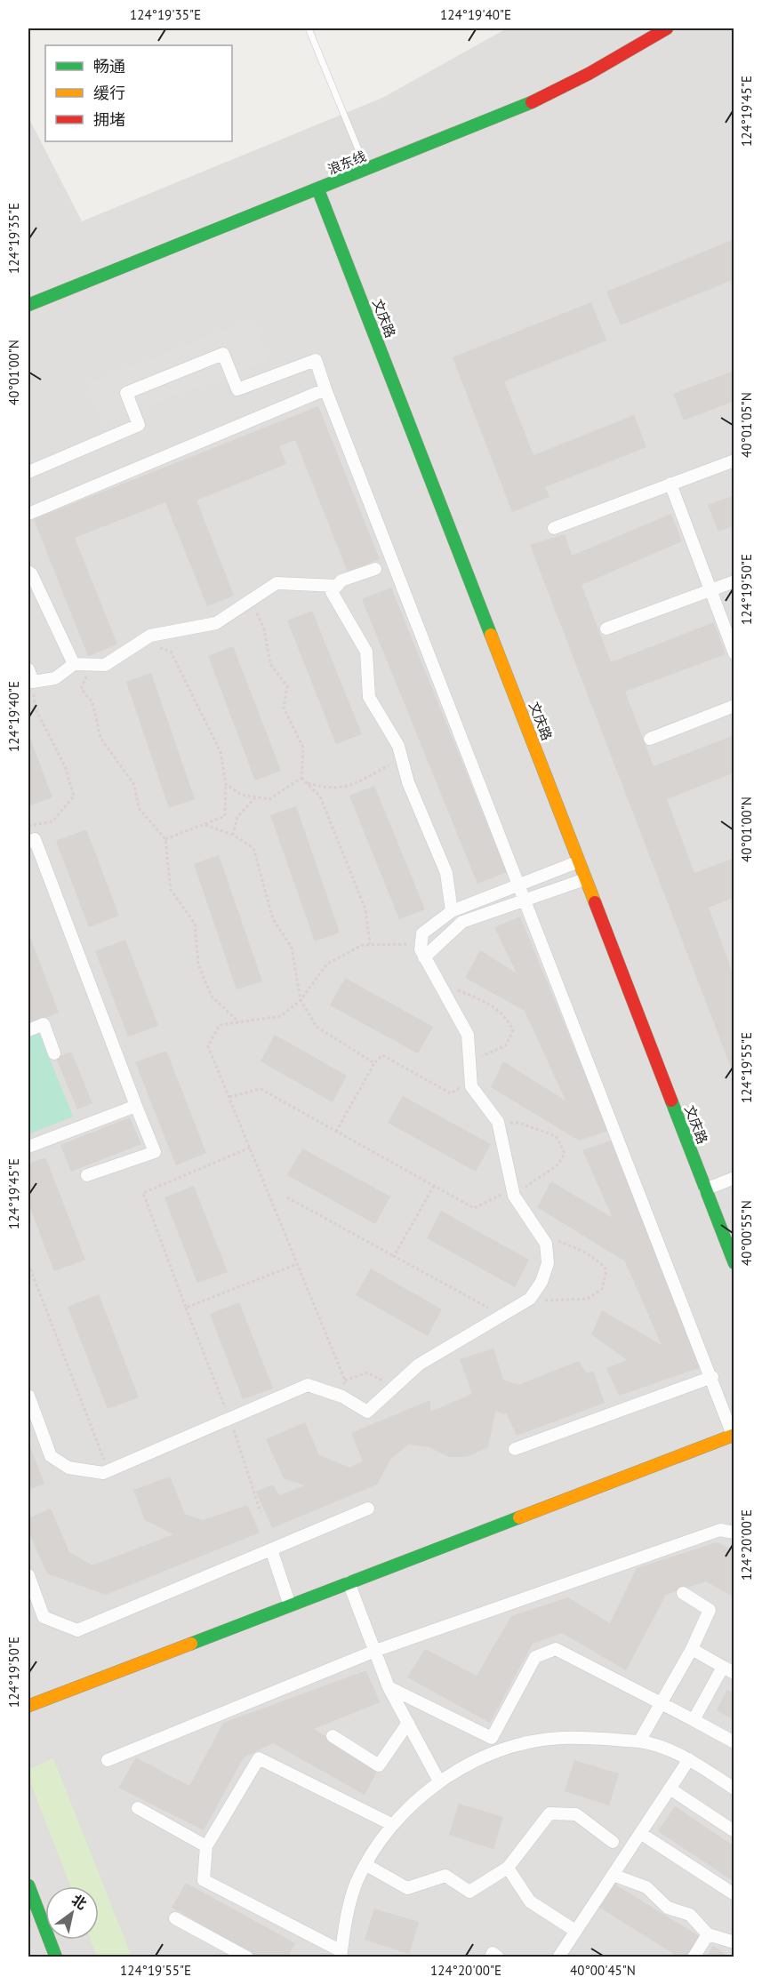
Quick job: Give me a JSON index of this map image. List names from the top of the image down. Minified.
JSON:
{"streets":{"street":["浪东线","文庆路"]},"crossings":[["浪东线","文庆路"]],"legend":["畅通","缓行","拥堵"],"north":"top right","coordinates":["124°19'35\"E","124°19'40\"E","124°19'45\"E","40°01'00\"N","40°01'05\"N","124°19'50\"E","124°19'55\"E","40°00'55\"N","124°20'00\"E","40°00'45\"N"]}
